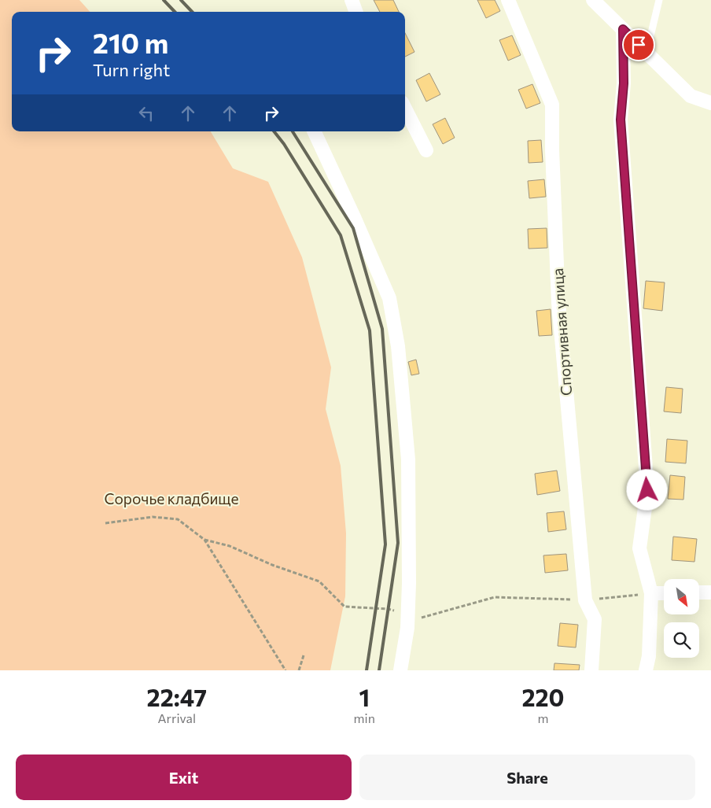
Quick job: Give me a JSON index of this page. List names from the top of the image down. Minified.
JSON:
{"streets":{"street":["Спортивная улица"]},"parks":["Сорочье кладбище"],"north":"bottom right","page":{"turn":["210 m","Turn right"],"eta":["22:47","Arrival","1","min","220","m"],"buttons":["Exit","Share"]}}
